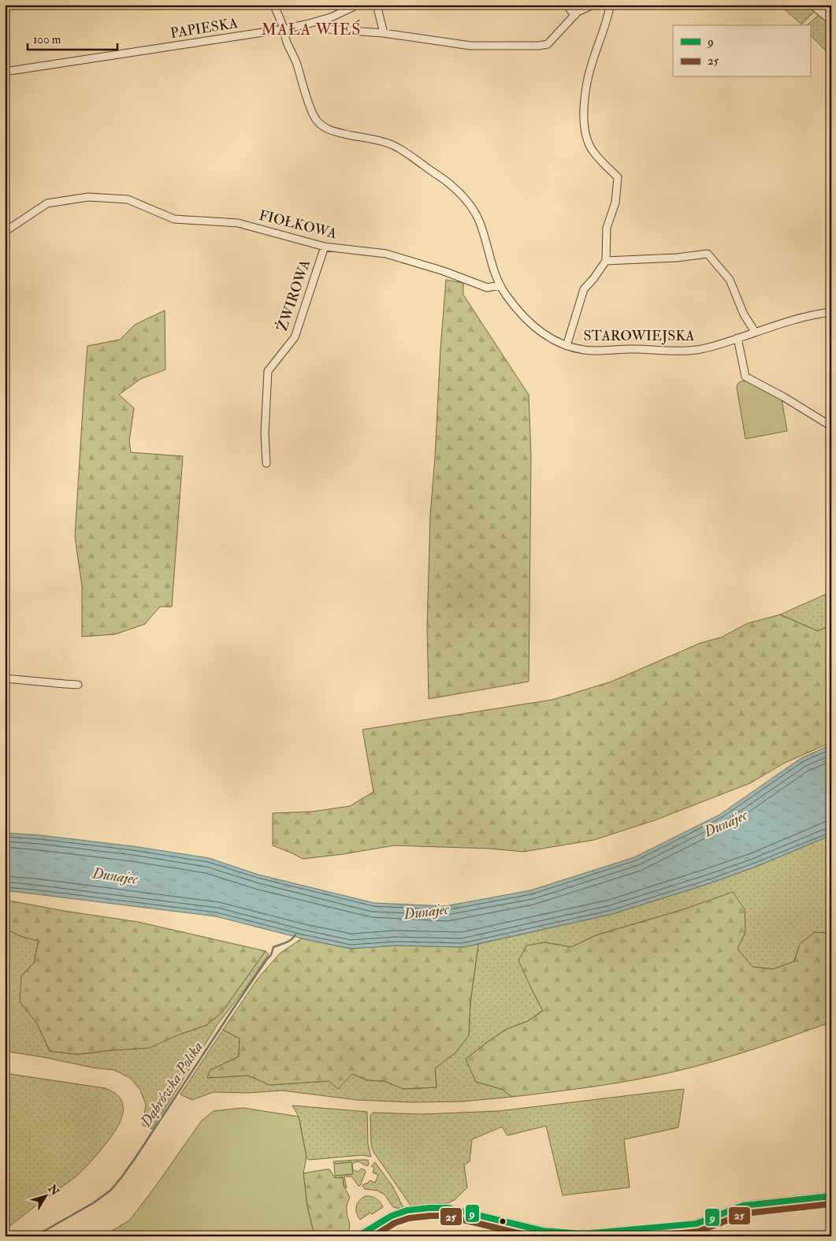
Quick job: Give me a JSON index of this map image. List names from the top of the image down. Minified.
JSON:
{"streets":{"street":["PAPIESKA","FIOŁKOWA","ŻWIROWA","STAROWIEJSKA"]},"crossings":[["PAPIESKA","STAROWIEJSKA"],["FIOŁKOWA","ŻWIROWA"],["FIOŁKOWA","STAROWIEJSKA"]],"districts":["MAŁA WIEŚ"],"water":["Dunajec","Dąbrówka Polska"],"lines":["transit line 9","transit line 25"],"legend":["9","25"],"scale_bar":"100 m","north":"top right"}
